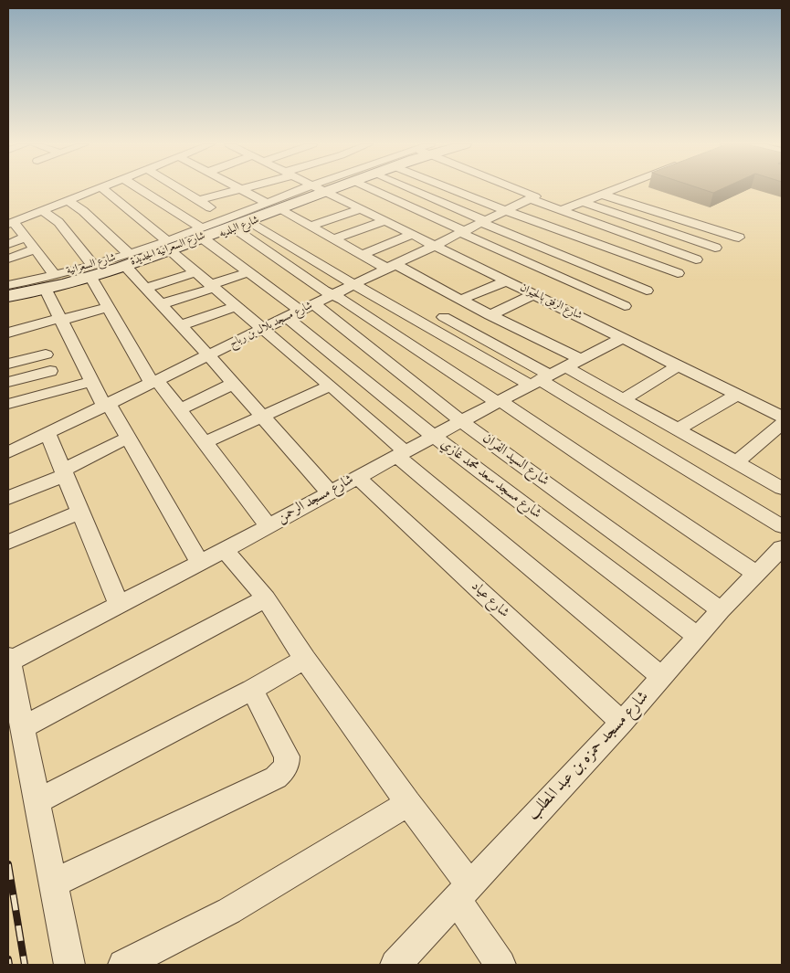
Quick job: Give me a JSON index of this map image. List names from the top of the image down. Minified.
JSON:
{"streets":{"street":["شارع البلديه","شارع السعرانية الجديدة","شارع السعرانية","شارع الرفق بالحيوان","شارع مسجد بلال بن رباح","شارع السيد الفران","شارع مسجد سعد محمد غازي","شارع مسجد الرحمن","شارع عياد","شارع مسجد حمزه بن عبد المطلب"]},"crossings":[["شارع البلديه","شارع السعرانية الجديدة"],["شارع البلديه","شارع السعرانية"],["شارع الرفق بالحيوان","شارع مسجد بلال بن رباح"],["شارع الرفق بالحيوان","شارع مسجد الرحمن"],["شارع مسجد بلال بن رباح","شارع السيد الفران"],["شارع مسجد بلال بن رباح","شارع مسجد سعد محمد غازي"],["شارع السيد الفران","شارع مسجد سعد محمد غازي"],["شارع السيد الفران","شارع مسجد الرحمن"],["شارع السيد الفران","شارع مسجد حمزه بن عبد المطلب"],["شارع مسجد سعد محمد غازي","شارع مسجد الرحمن"],["شارع مسجد سعد محمد غازي","شارع مسجد حمزه بن عبد المطلب"],["شارع مسجد الرحمن","شارع عياد"],["شارع عياد","شارع مسجد حمزه بن عبد المطلب"]]}
